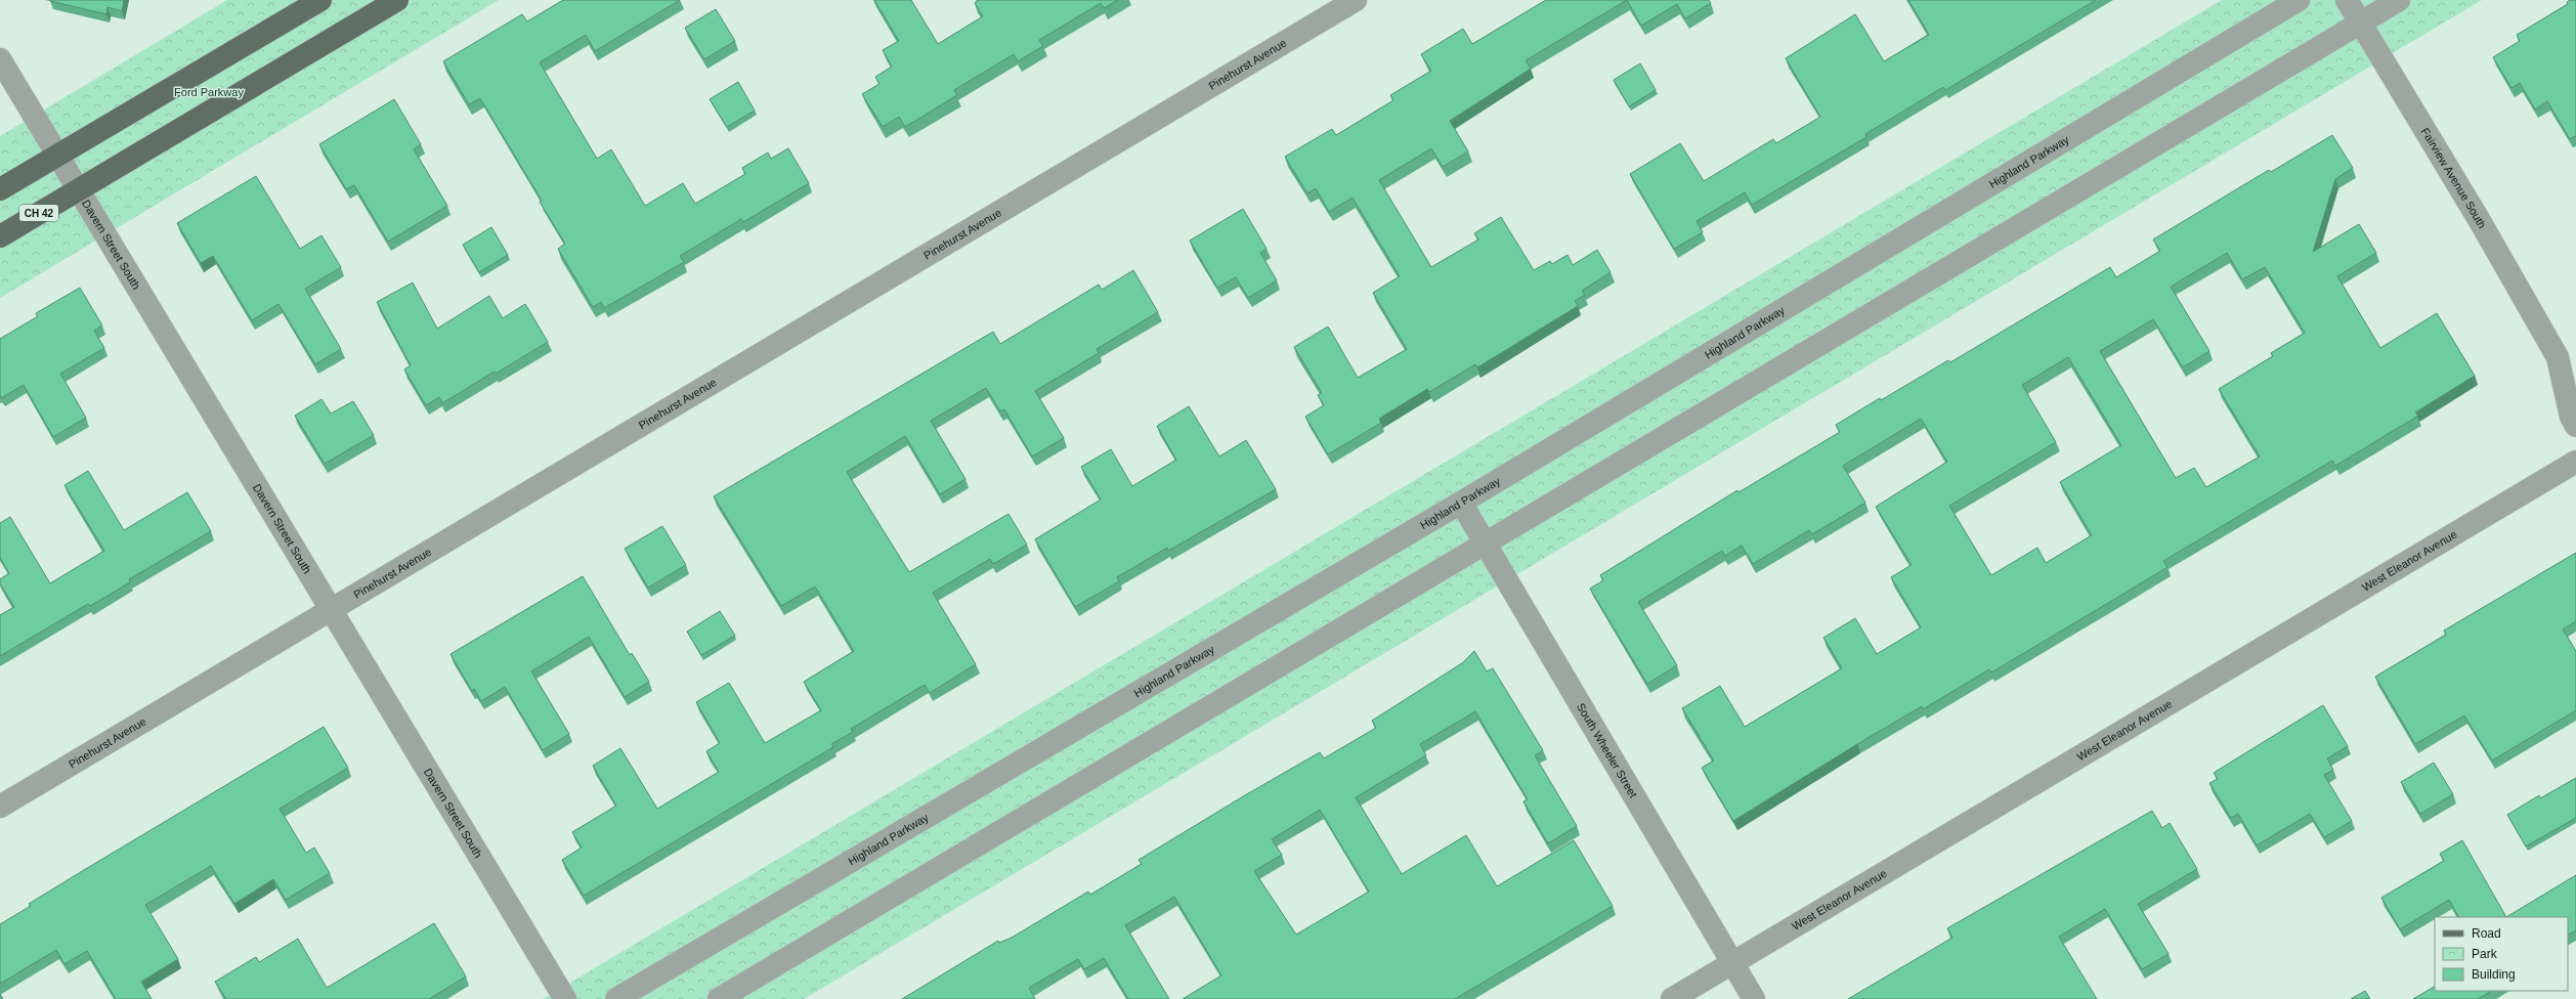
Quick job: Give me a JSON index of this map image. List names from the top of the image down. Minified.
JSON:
{"streets":{"main road":["CH 42"],"street":["Pinehurst Avenue","Highland Parkway","Fairview Avenue South","Davern Street South","West Eleanor Avenue","South Wheeler Street"]},"crossings":[["Pinehurst Avenue","Davern Street South"],["Highland Parkway","South Wheeler Street"],["CH 42","Davern Street South"],["West Eleanor Avenue","South Wheeler Street"]],"parks":["Ford Parkway"],"legend":["Road","Park","Building"]}
